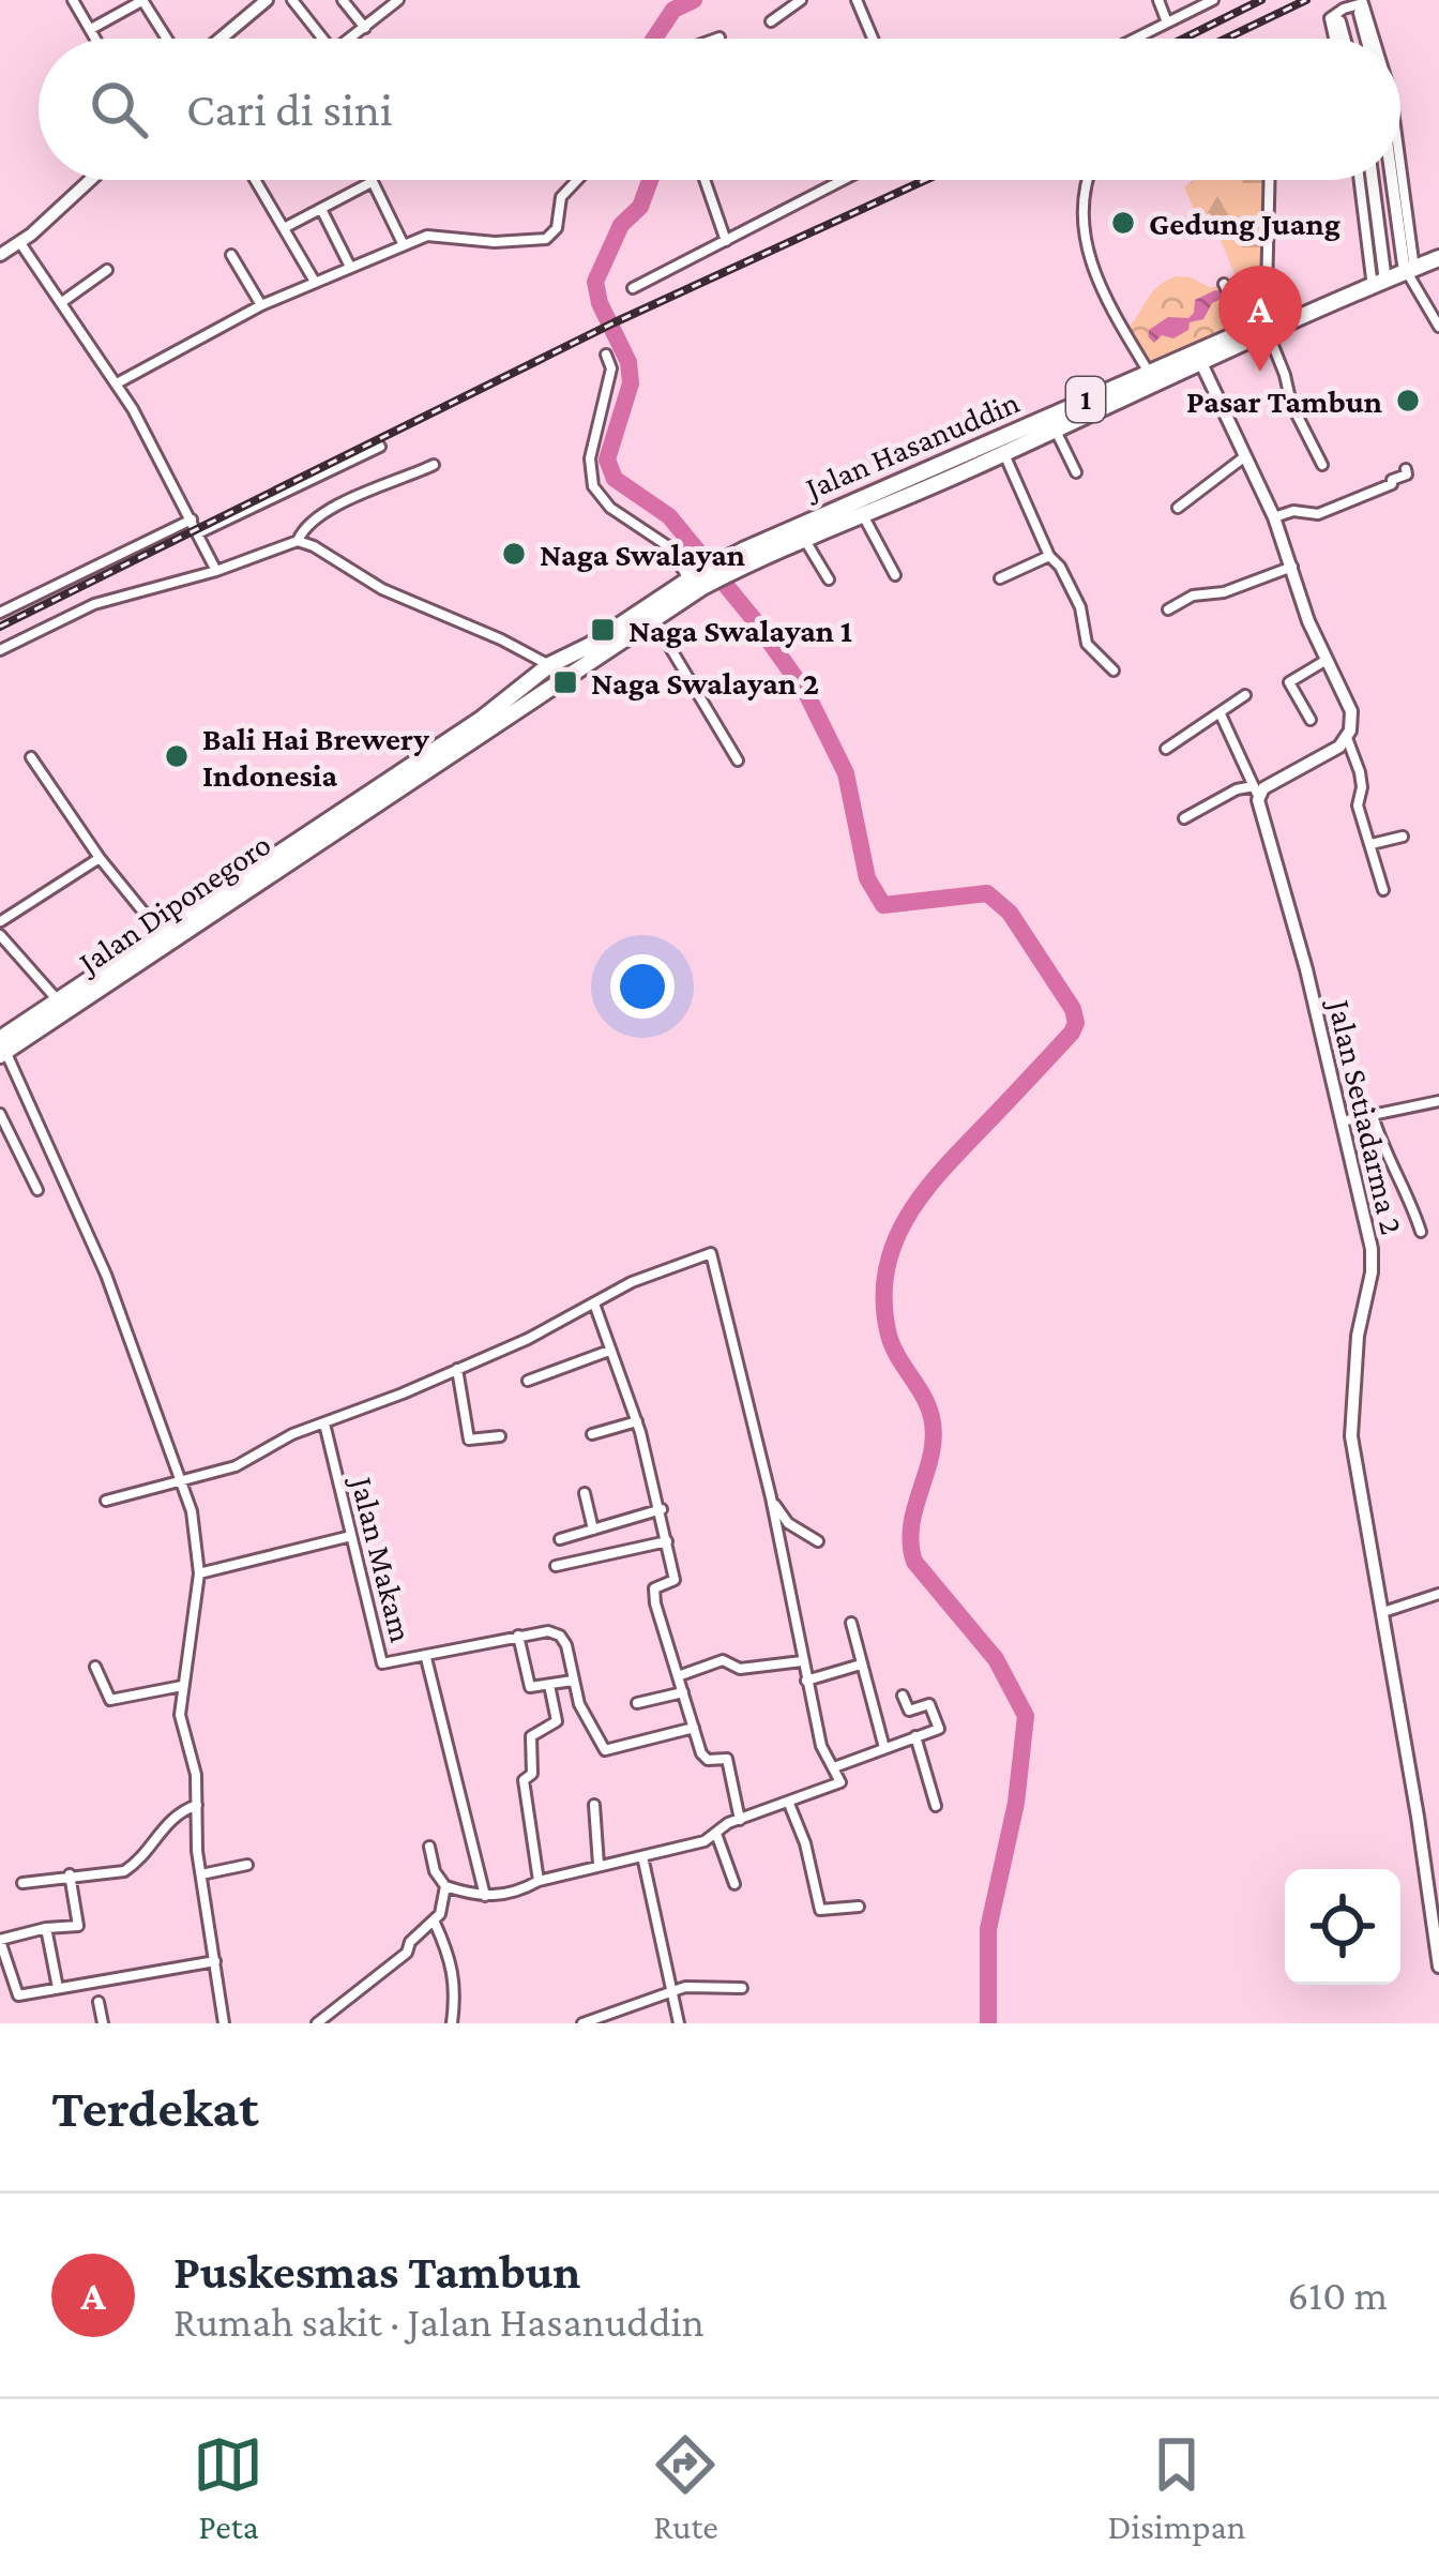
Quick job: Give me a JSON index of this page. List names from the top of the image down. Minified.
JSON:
{"streets":{"highway":["1","Jalan Hasanuddin","Jalan Diponegoro"],"main road":["Jalan Setiadarma 2"],"street":["Jalan Makam"]},"crossings":[["Jalan Hasanuddin","Jalan Diponegoro"]],"places":{"other":["Gedung Juang","Pasar Tambun","Naga Swalayan","Bali Hai Brewery Indonesia"],"transit":["Naga Swalayan 1","Naga Swalayan 2"]},"page":{"search":"Cari di sini","pins":"A","heading":"Terdekat","list":[{"mark":"A","name":"Puskesmas Tambun","note":"Rumah sakit · Jalan Hasanuddin","value":"610 m"}],"nav":["Peta","Rute","Disimpan"]}}
